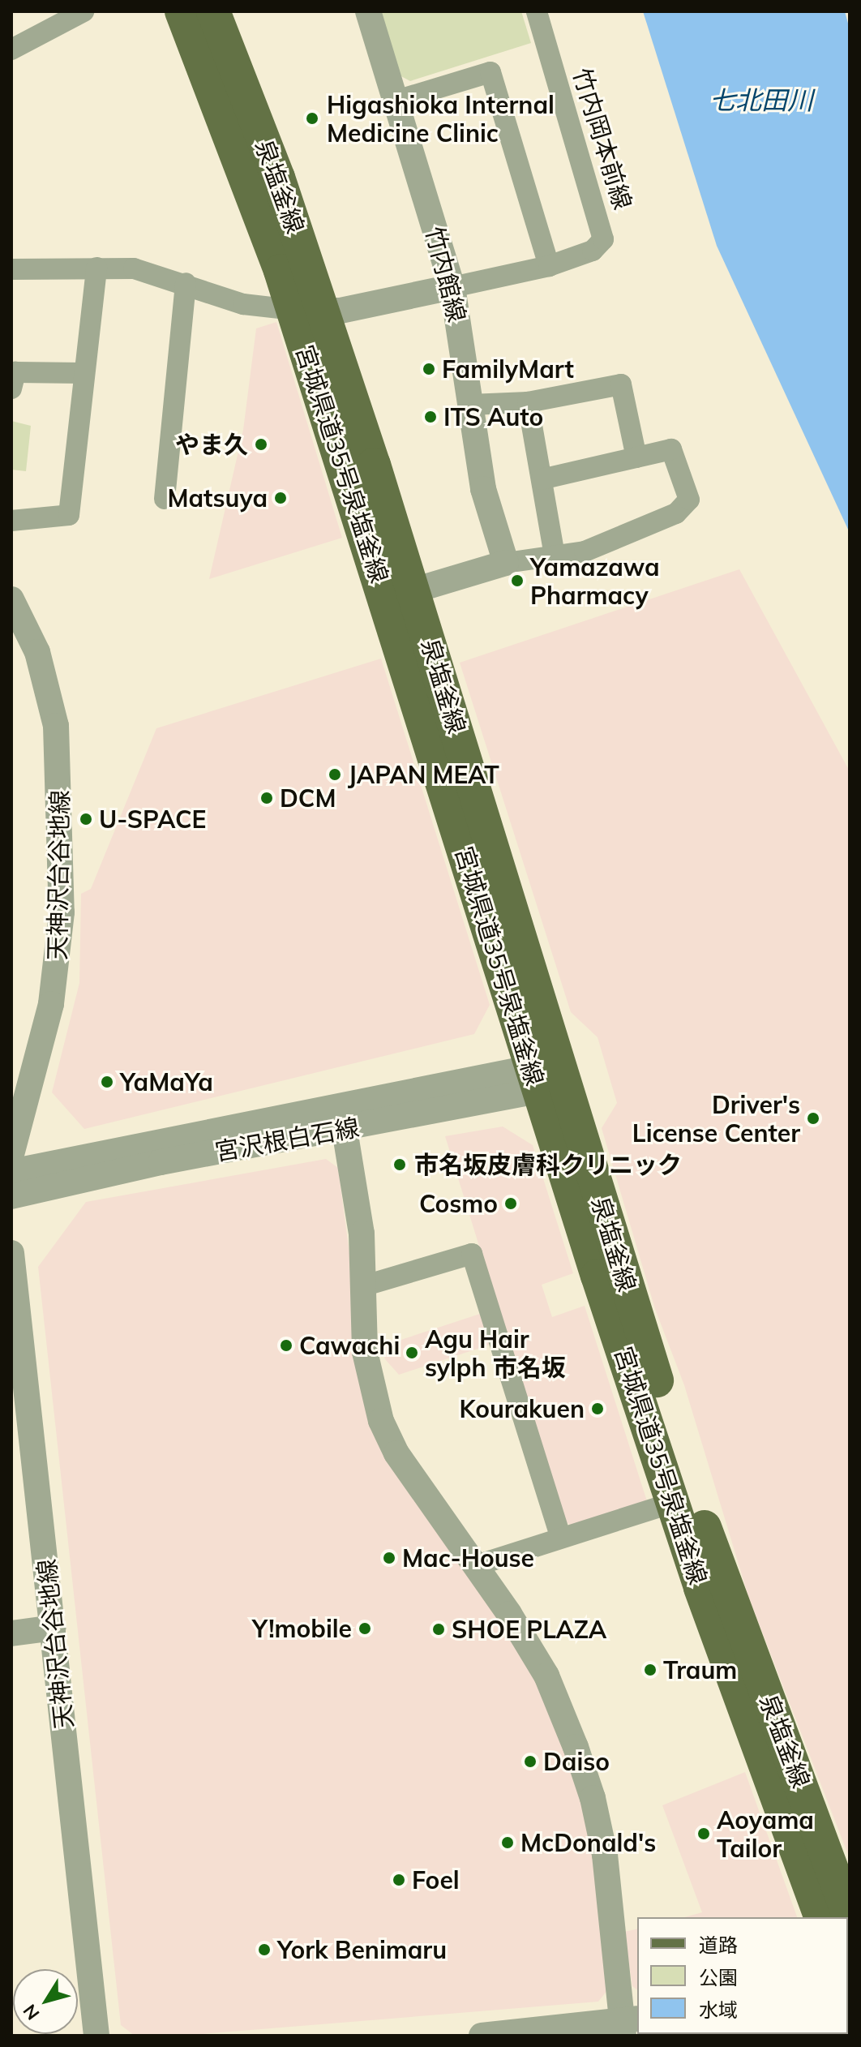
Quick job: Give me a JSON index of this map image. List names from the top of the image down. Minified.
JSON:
{"streets":{"main road":["泉塩釜線","宮城県道35号泉塩釜線"],"street":["竹内岡本前線","竹内館線","天神沢台谷地線","宮沢根白石線"]},"crossings":[["竹内岡本前線","竹内館線"],["泉塩釜線","宮城県道35号泉塩釜線"],["泉塩釜線","宮沢根白石線"],["宮城県道35号泉塩釜線","宮沢根白石線"]],"water":["七北田川"],"places":["Higashioka Internal Medicine Clinic","FamilyMart","ITS Auto","やま久","Matsuya","Yamazawa Pharmacy","JAPAN MEAT","DCM","U-SPACE","YaMaYa","Driver's License Center","市名坂皮膚科クリニック","Cosmo","Cawachi","Agu Hair sylph 市名坂","Kourakuen","Mac-House","Y!mobile","SHOE PLAZA","Traum","Daiso","Aoyama Tailor","McDonald's","Foel","York Benimaru"],"legend":["道路","公園","水域"],"north":"bottom left"}
